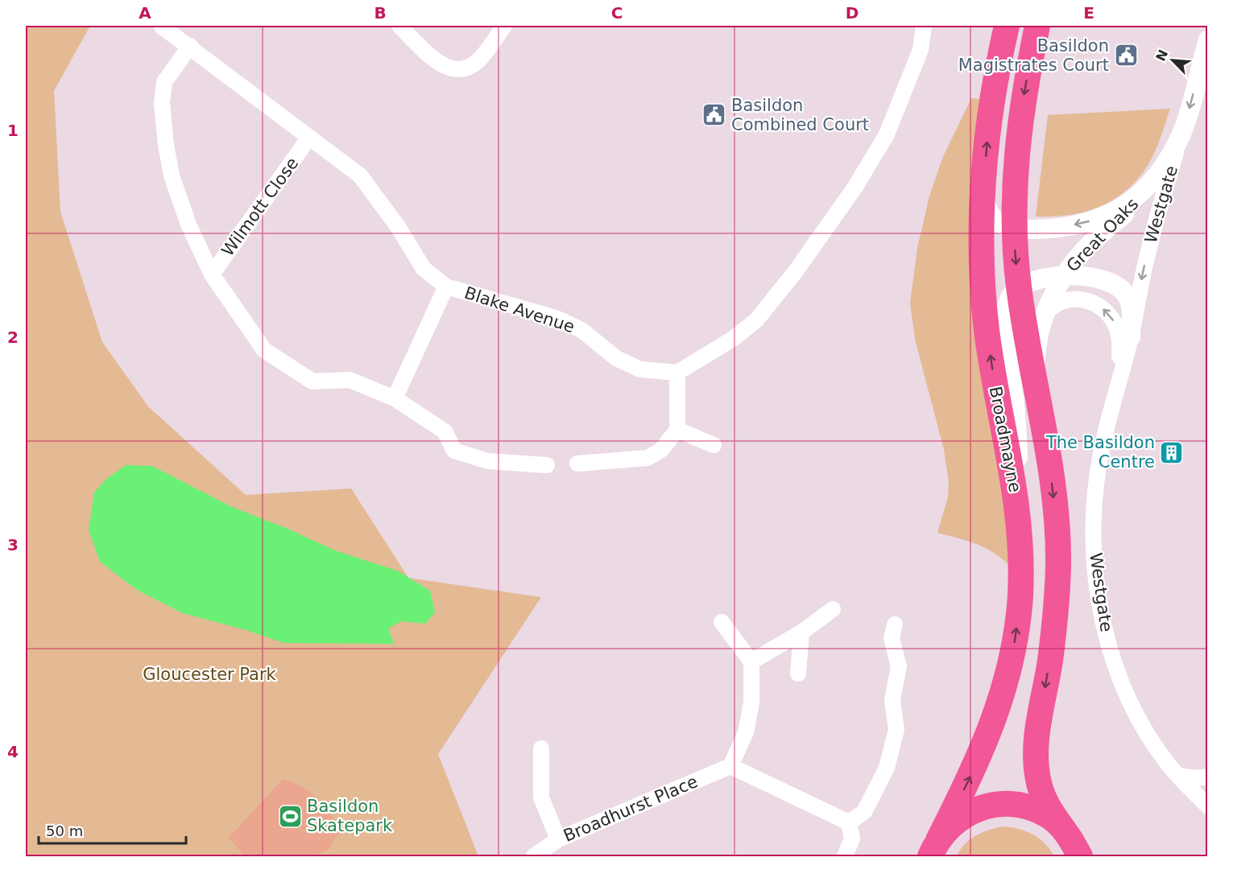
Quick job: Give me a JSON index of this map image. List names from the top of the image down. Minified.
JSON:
{"streets":{"main road":["Broadmayne"],"street":["Westgate","Wilmott Close","Great Oaks","Blake Avenue","Broadhurst Place"]},"crossings":[["Westgate","Great Oaks"],["Wilmott Close","Blake Avenue"],["Great Oaks","Broadmayne"]],"parks":["Gloucester Park"],"places":{"public building":["Basildon Magistrates Court","Basildon Combined Court"],"building":["The Basildon Centre"],"sports":["Basildon Skatepark"]},"scale_bar":"50 m","north":"top left","grid":{"columns":["A","B","C","D","E"],"rows":["1","2","3","4"]}}
